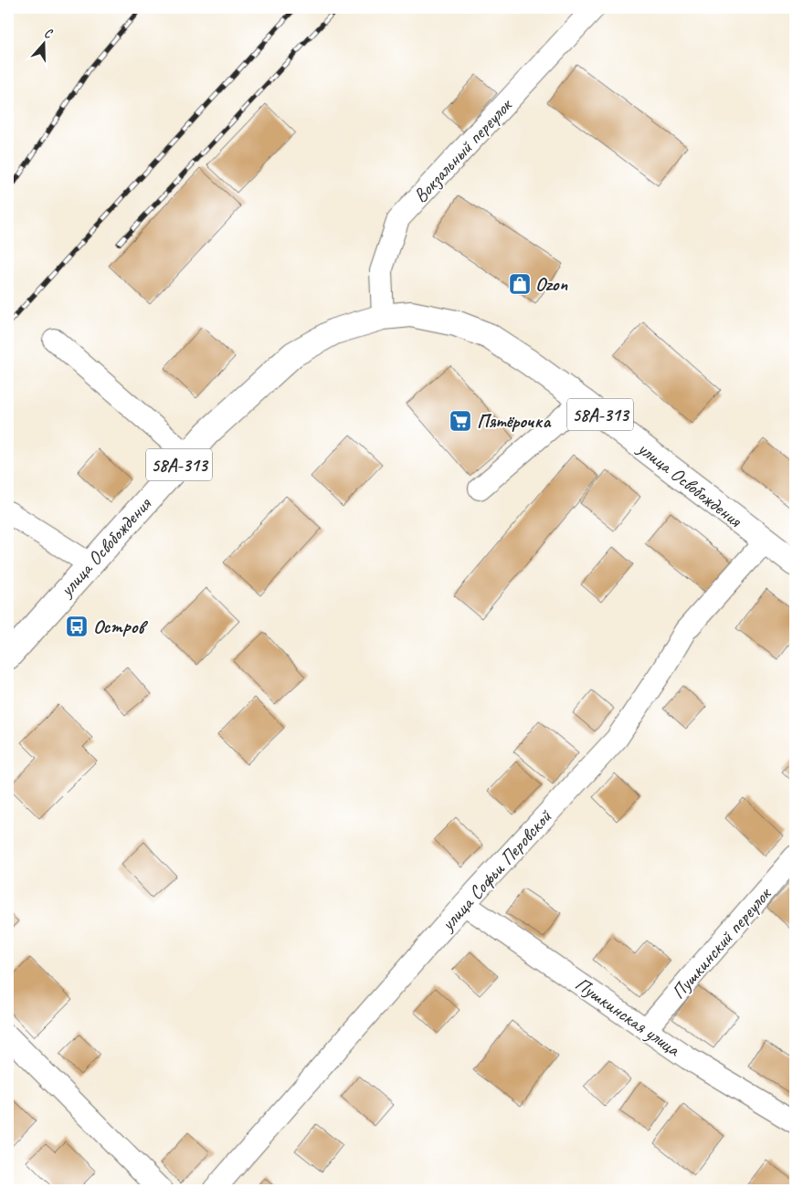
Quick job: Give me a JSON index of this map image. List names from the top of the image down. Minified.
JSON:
{"streets":{"main road":["58А-313","улица Освобождения"],"street":["Вокзальный переулок","улица Софьи Перовской","Пушкинский переулок","Пушкинская улица"]},"crossings":[["Вокзальный переулок","улица Освобождения"],["улица Освобождения","улица Софьи Перовской"],["улица Софьи Перовской","Пушкинская улица"],["Пушкинский переулок","Пушкинская улица"]],"places":{"shop":["Ozon"],"supermarket":["Пятёрочка"],"bus stop":["Остров"]},"north":"top"}
